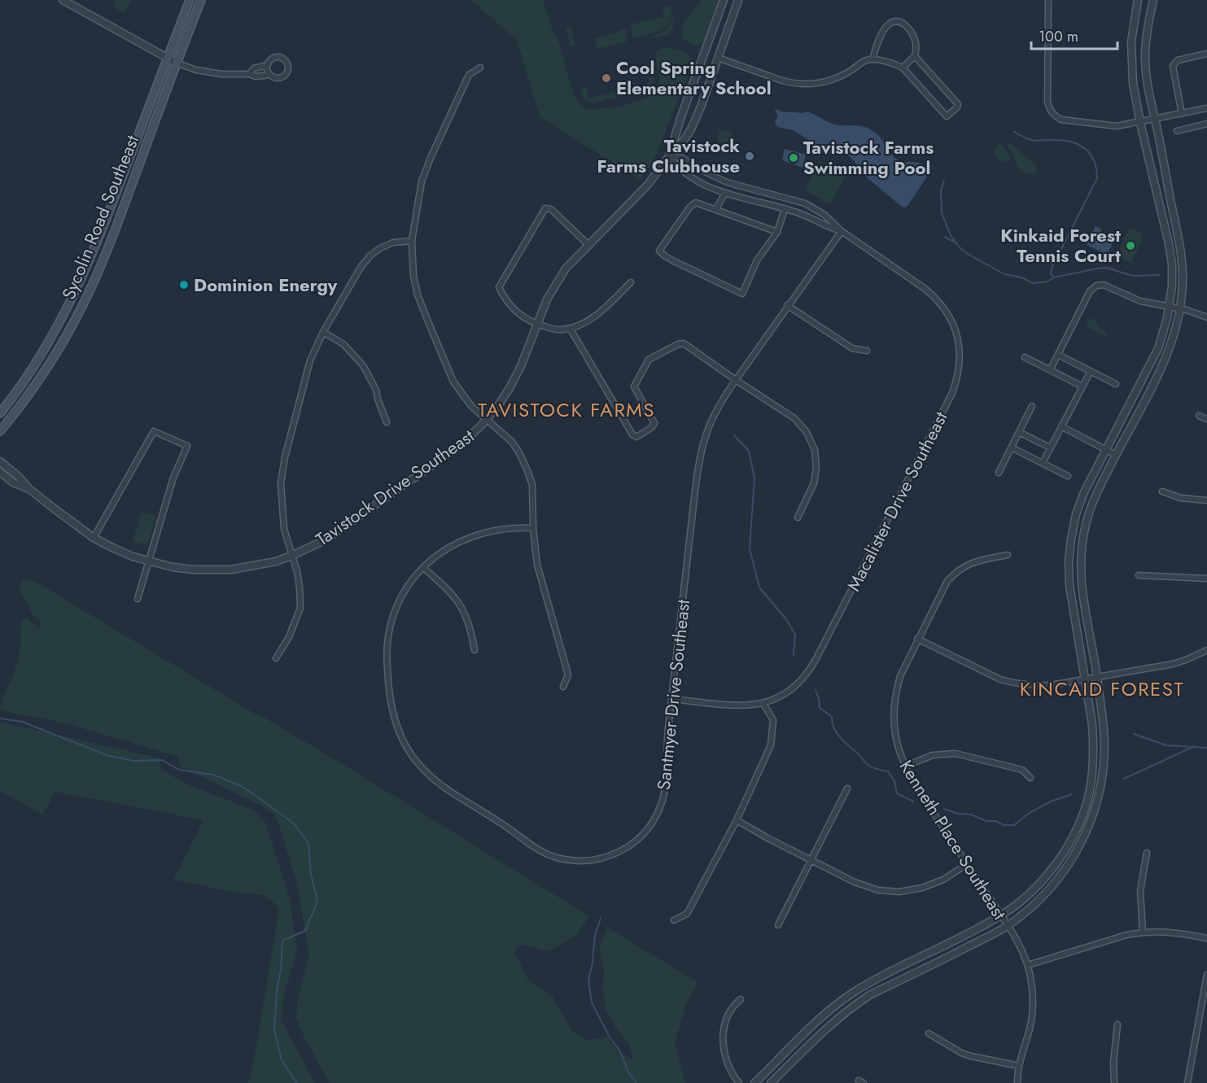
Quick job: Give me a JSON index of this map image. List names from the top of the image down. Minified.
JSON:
{"streets":{"main road":["Sycolin Road Southeast"],"street":["Tavistock Drive Southeast","Macalister Drive Southeast","Santmyer Drive Southeast","Kenneth Place Southeast"]},"crossings":[["Tavistock Drive Southeast","Macalister Drive Southeast"],["Macalister Drive Southeast","Santmyer Drive Southeast"]],"districts":["TAVISTOCK FARMS","KINCAID FOREST"],"places":["Cool Spring Elementary School","Tavistock Farms Clubhouse","Tavistock Farms Swimming Pool","Kinkaid Forest Tennis Court","Dominion Energy"],"scale_bar":"100 m"}
